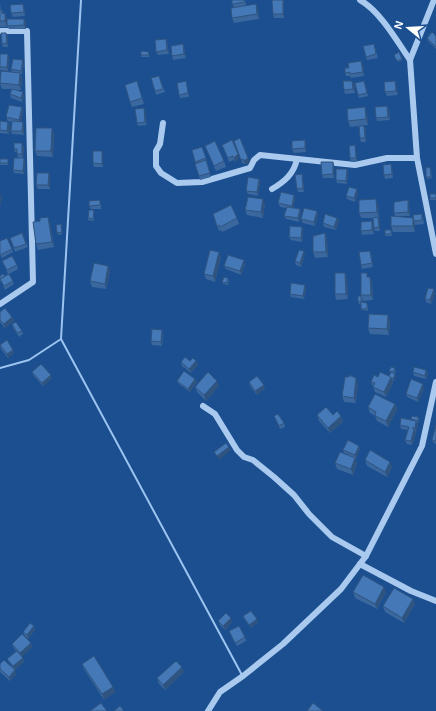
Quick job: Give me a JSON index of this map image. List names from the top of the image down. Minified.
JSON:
{"north":"left"}
